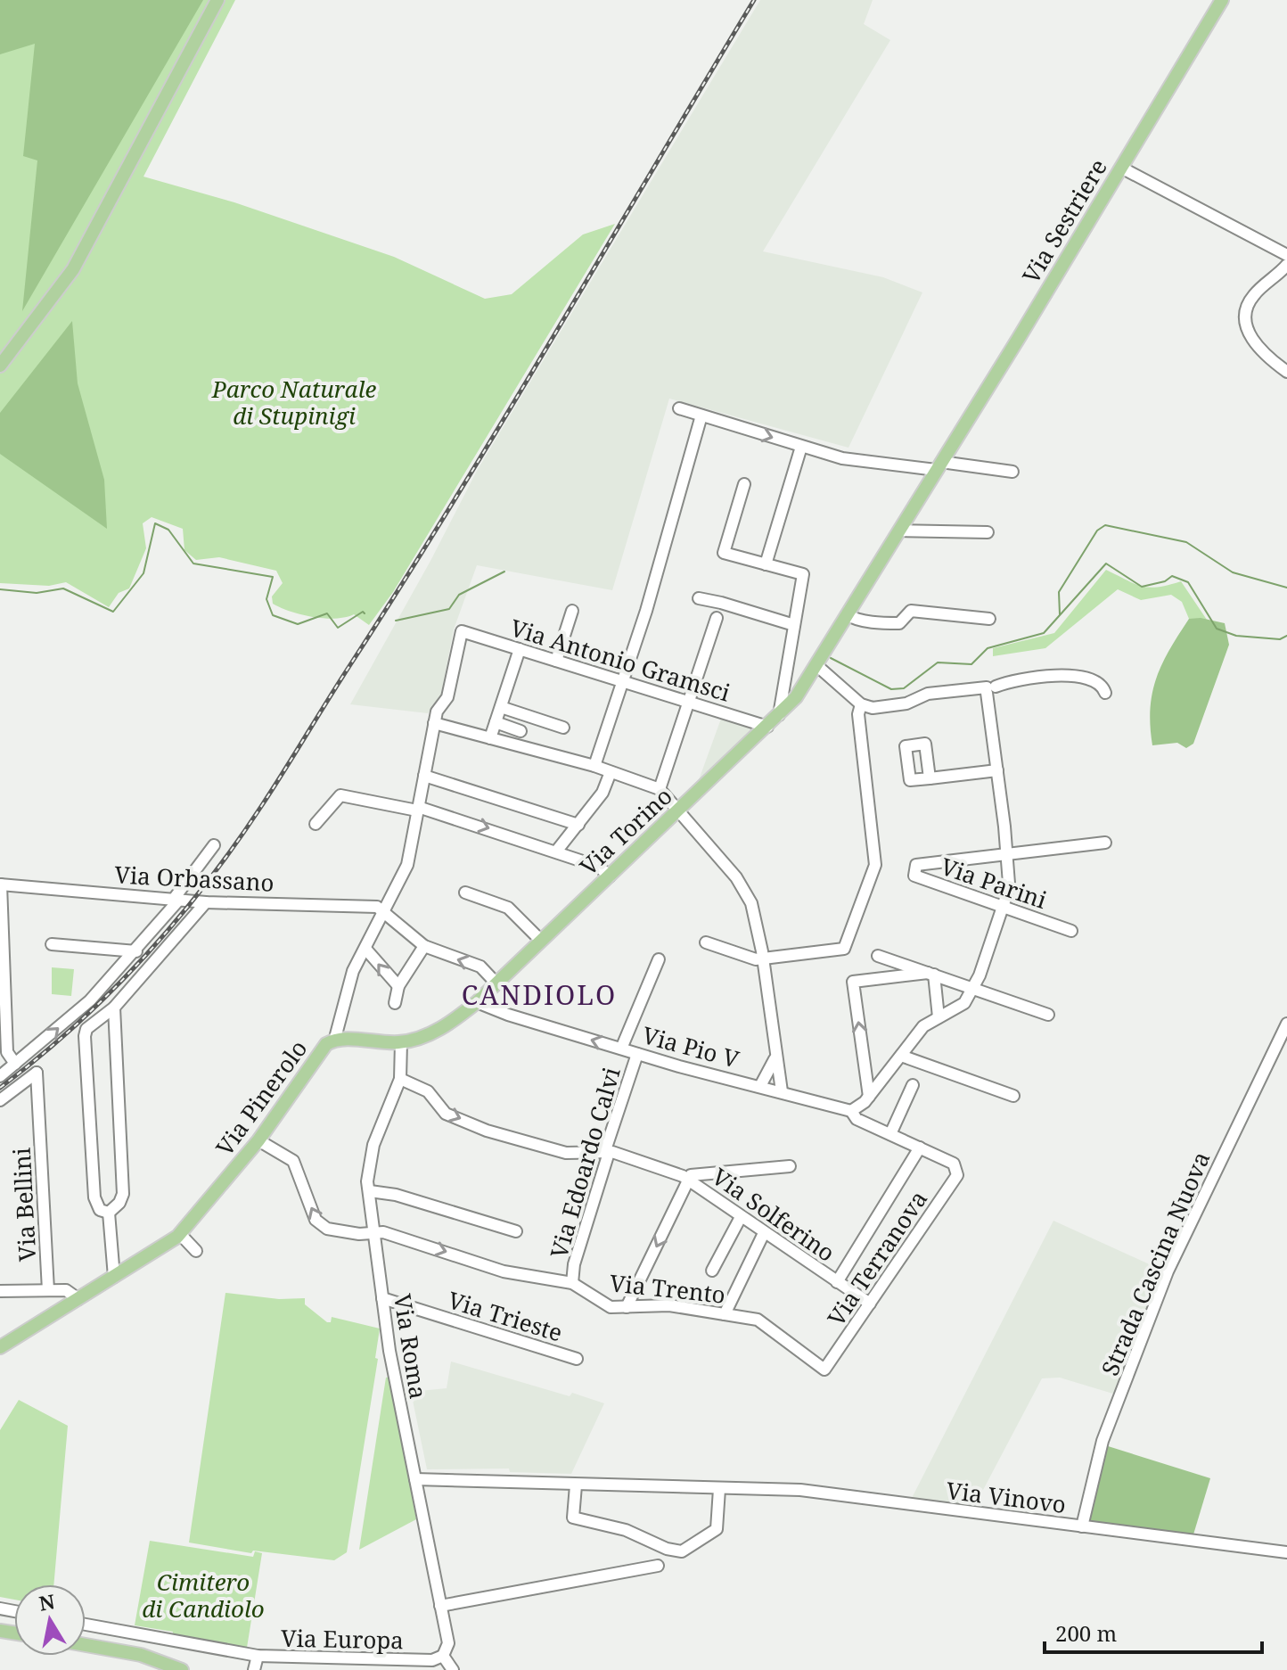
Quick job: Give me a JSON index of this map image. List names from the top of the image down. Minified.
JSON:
{"streets":{"main road":["Via Sestriere","Via Torino","Via Pinerolo"],"street":["Via Antonio Gramsci","Via Orbassano","Via Parini","Via Pio V","Via Edoardo Calvi","Via Bellini","Via Solferino","Via Terranova","Strada Cascina Nuova","Via Trento","Via Trieste","Via Roma","Via Vinovo","Via Europa"]},"crossings":[["Via Sestriere","Via Torino"],["Via Antonio Gramsci","Via Torino"],["Via Torino","Via Pio V"],["Via Torino","Via Pinerolo"],["Via Torino","Via Roma"],["Via Pio V","Via Edoardo Calvi"],["Via Pio V","Via Solferino"],["Via Pio V","Via Terranova"],["Via Pinerolo","Via Trento"],["Via Pinerolo","Via Roma"],["Via Edoardo Calvi","Via Solferino"],["Via Edoardo Calvi","Via Trento"],["Via Solferino","Via Terranova"],["Via Solferino","Via Roma"],["Via Terranova","Via Trento"],["Strada Cascina Nuova","Via Vinovo"],["Via Trento","Via Roma"],["Via Trieste","Via Roma"],["Via Roma","Via Vinovo"],["Via Roma","Via Europa"]],"districts":["CANDIOLO"],"parks":["Parco Naturale di Stupinigi","Cimitero di Candiolo"],"scale_bar":"200 m","north":"top"}
